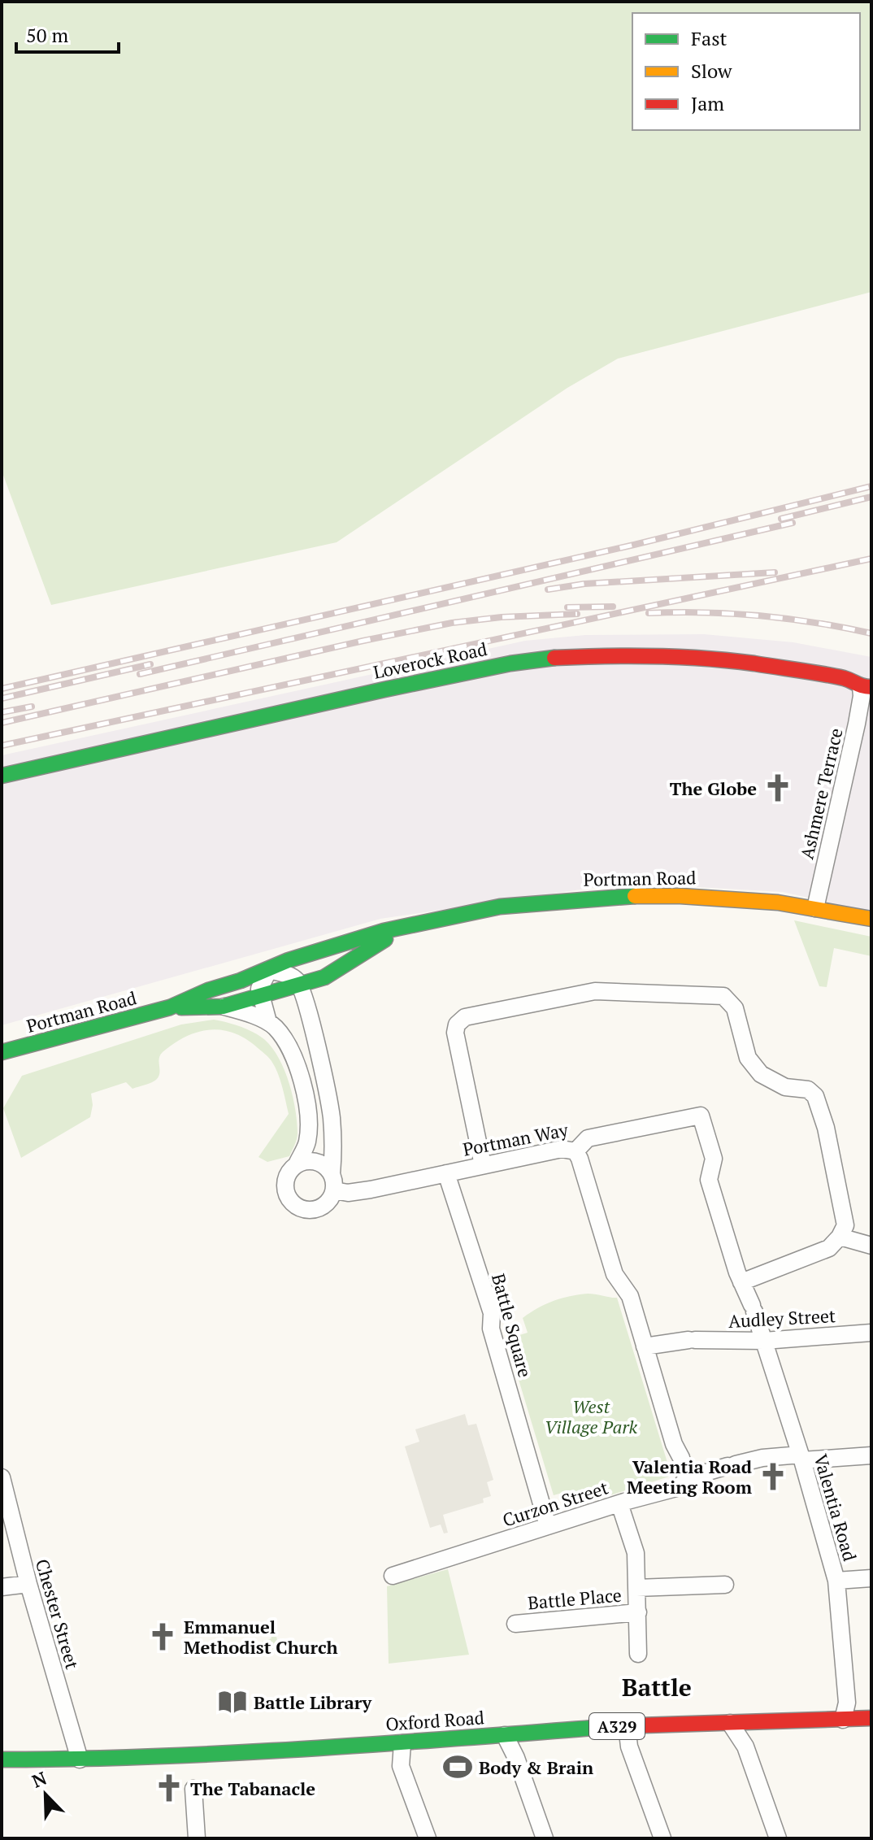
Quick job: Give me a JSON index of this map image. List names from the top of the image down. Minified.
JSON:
{"streets":{"street":["Loverock Road","Ashmere Terrace","Portman Road","Portman Way","Audley Street","Battle Square","Curzon Street","Valentia Road","Battle Place","Chester Street","Oxford Road","A329"]},"crossings":[["Loverock Road","Ashmere Terrace"],["Ashmere Terrace","Portman Road"],["Portman Way","Battle Square"],["Portman Way","Valentia Road"],["Audley Street","Valentia Road"],["Battle Square","Curzon Street"],["Curzon Street","Valentia Road"],["Curzon Street","Battle Place"],["Valentia Road","Oxford Road"],["Chester Street","Oxford Road"]],"districts":["Battle"],"parks":["West Village Park"],"places":{"church":["The Globe","Valentia Road Meeting Room","Emmanuel Methodist Church","The Tabanacle"],"library":["Battle Library"],"sports":["Body & Brain"]},"legend":["Fast","Slow","Jam"],"scale_bar":"50 m","north":"top left"}
